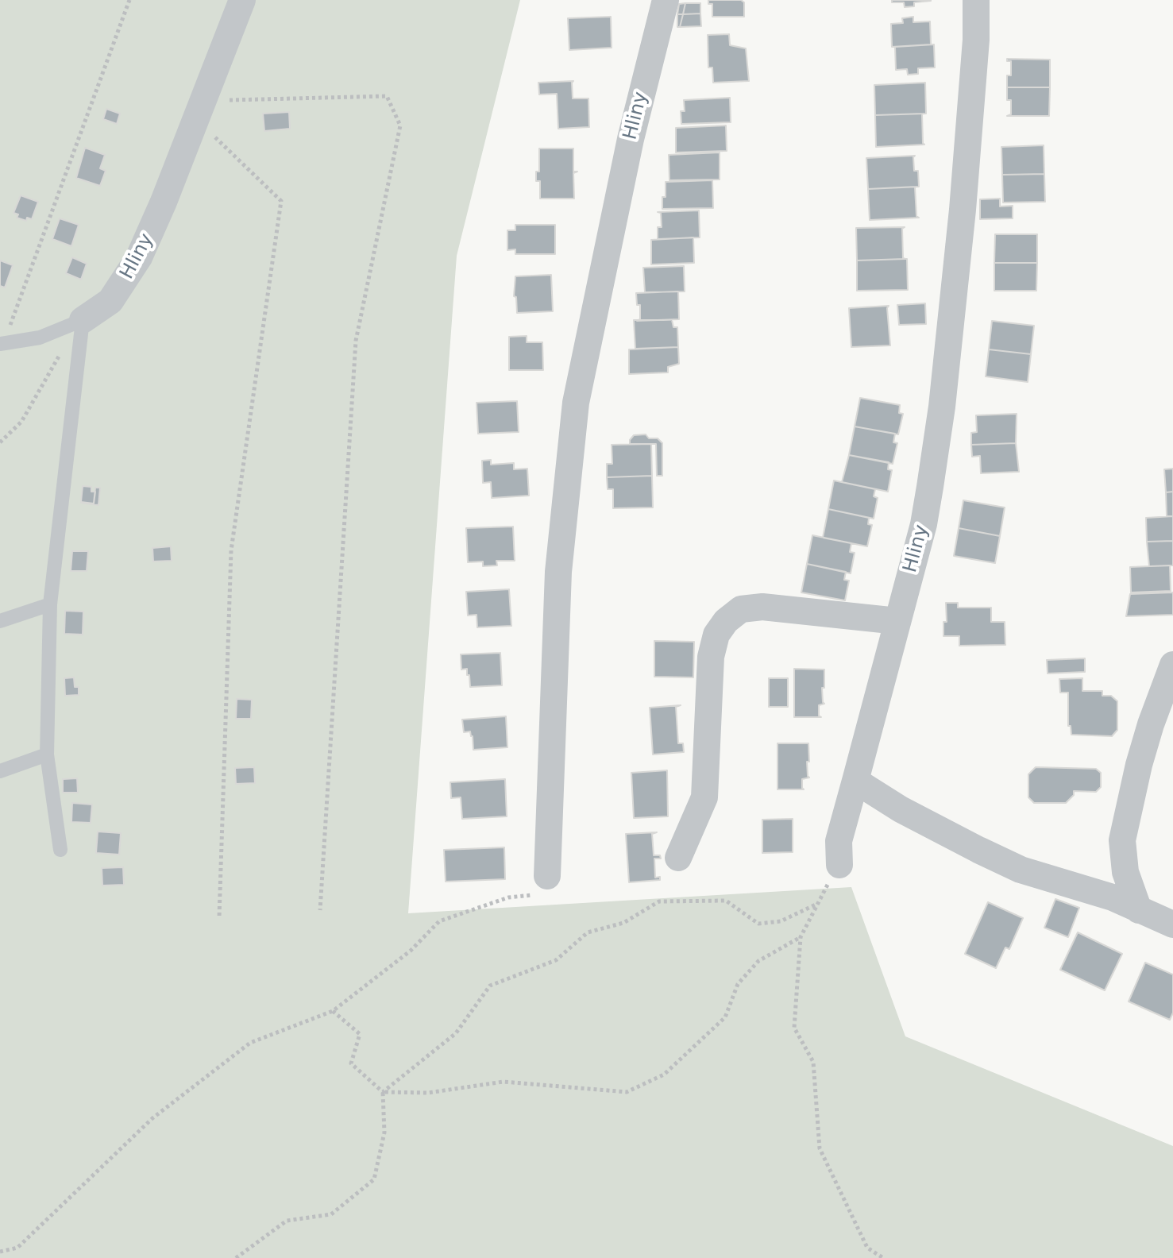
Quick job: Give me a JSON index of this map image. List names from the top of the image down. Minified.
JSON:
{"streets":{"street":["Hliny"]}}
